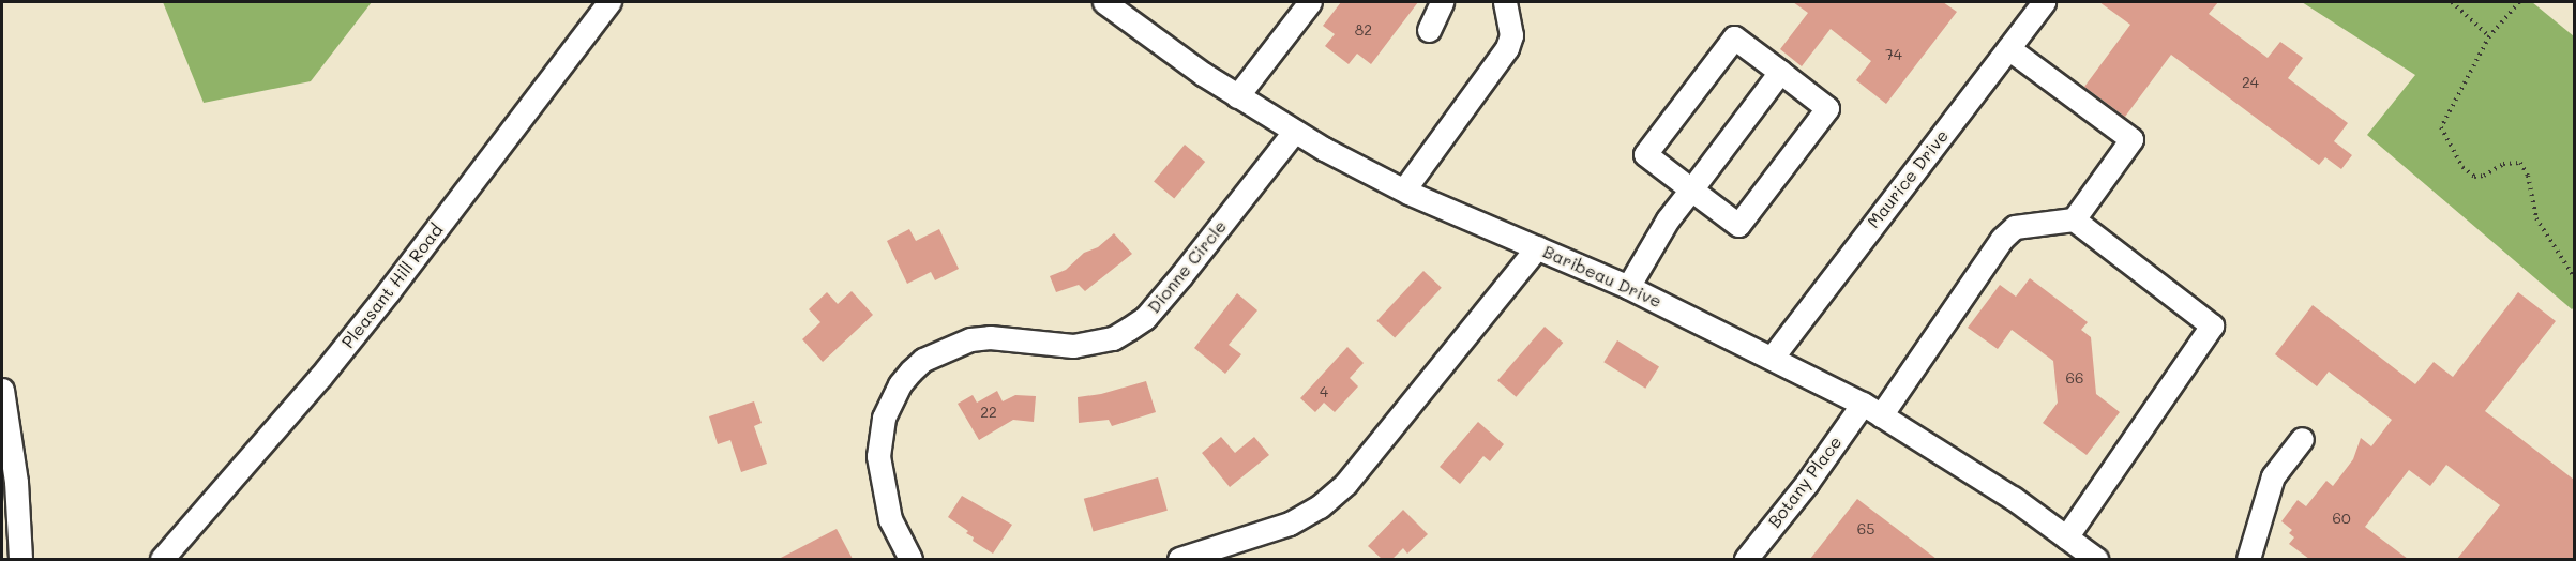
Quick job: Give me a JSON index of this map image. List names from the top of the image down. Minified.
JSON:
{"streets":{"street":["Maurice Drive","Dionne Circle","Baribeau Drive","Pleasant Hill Road","Botany Place"]},"crossings":[["Maurice Drive","Baribeau Drive"],["Dionne Circle","Baribeau Drive"],["Baribeau Drive","Botany Place"]],"house_numbers":["82","74","24","66","4","22","60","65"]}
